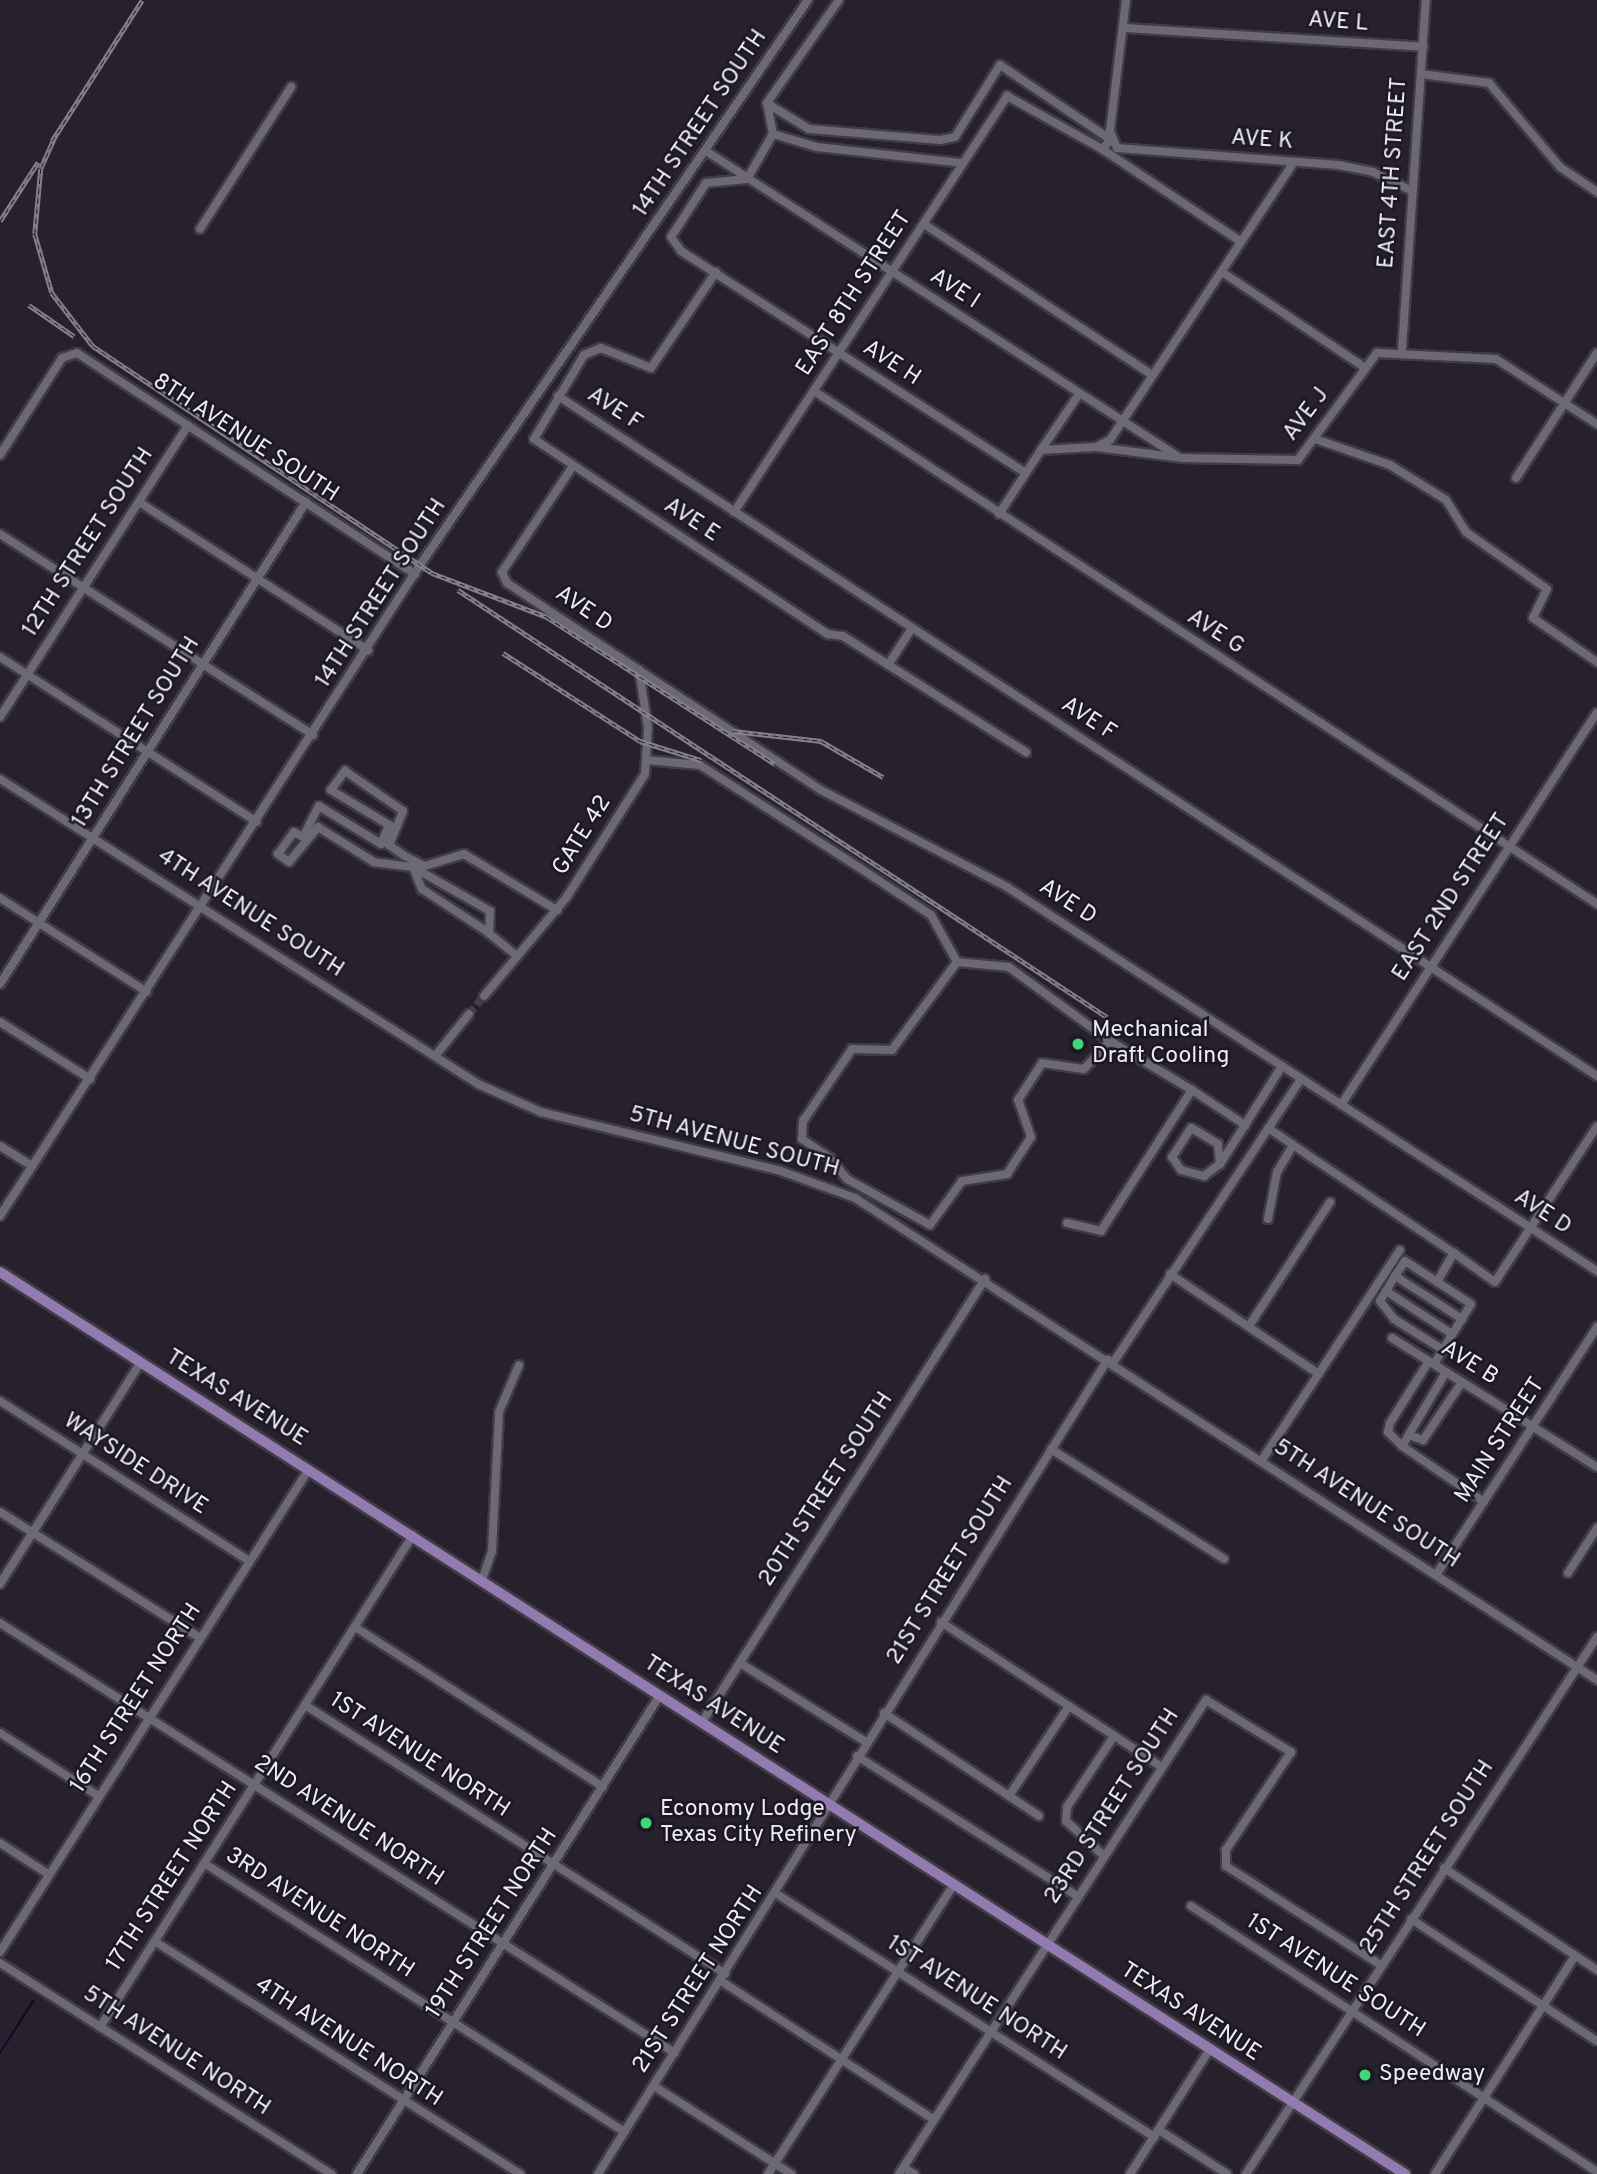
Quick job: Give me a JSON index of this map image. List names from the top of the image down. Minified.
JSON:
{"streets":{"main road":["TEXAS AVENUE"],"street":["AVE L","14TH STREET SOUTH","AVE K","EAST 4TH STREET","AVE I","EAST 8TH STREET","AVE H","AVE F","AVE J","8TH AVENUE SOUTH","AVE E","12TH STREET SOUTH","AVE D","AVE G","13TH STREET SOUTH","GATE 42","EAST 2ND STREET","4TH AVENUE SOUTH","5TH AVENUE SOUTH","AVE B","MAIN STREET","WAYSIDE DRIVE","20TH STREET SOUTH","21ST STREET SOUTH","16TH STREET NORTH","1ST AVENUE NORTH","23RD STREET SOUTH","2ND AVENUE NORTH","25TH STREET SOUTH","17TH STREET NORTH","3RD AVENUE NORTH","19TH STREET NORTH","1ST AVENUE SOUTH","21ST STREET NORTH","4TH AVENUE NORTH","5TH AVENUE NORTH"]},"crossings":[["AVE L","EAST 4TH STREET"],["14TH STREET SOUTH","AVE I"],["14TH STREET SOUTH","8TH AVENUE SOUTH"],["14TH STREET SOUTH","4TH AVENUE SOUTH"],["AVE K","EAST 4TH STREET"],["EAST 4TH STREET","AVE J"],["AVE I","EAST 8TH STREET"],["AVE I","AVE H"],["AVE I","AVE J"],["EAST 8TH STREET","AVE H"],["EAST 8TH STREET","AVE F"],["EAST 8TH STREET","AVE G"],["AVE F","AVE E"],["AVE F","EAST 2ND STREET"],["8TH AVENUE SOUTH","12TH STREET SOUTH"],["8TH AVENUE SOUTH","13TH STREET SOUTH"],["AVE E","AVE D"],["AVE D","GATE 42"],["AVE D","EAST 2ND STREET"],["AVE D","21ST STREET SOUTH"],["AVE G","EAST 2ND STREET"],["13TH STREET SOUTH","4TH AVENUE SOUTH"],["4TH AVENUE SOUTH","5TH AVENUE SOUTH"],["5TH AVENUE SOUTH","MAIN STREET"],["5TH AVENUE SOUTH","20TH STREET SOUTH"],["5TH AVENUE SOUTH","21ST STREET SOUTH"],["5TH AVENUE SOUTH","25TH STREET SOUTH"],["AVE B","MAIN STREET"],["TEXAS AVENUE","20TH STREET SOUTH"],["TEXAS AVENUE","21ST STREET SOUTH"],["TEXAS AVENUE","16TH STREET NORTH"],["TEXAS AVENUE","23RD STREET SOUTH"],["TEXAS AVENUE","25TH STREET SOUTH"],["TEXAS AVENUE","17TH STREET NORTH"],["TEXAS AVENUE","19TH STREET NORTH"],["TEXAS AVENUE","21ST STREET NORTH"],["WAYSIDE DRIVE","16TH STREET NORTH"],["21ST STREET SOUTH","21ST STREET NORTH"],["16TH STREET NORTH","2ND AVENUE NORTH"],["1ST AVENUE NORTH","23RD STREET SOUTH"],["1ST AVENUE NORTH","17TH STREET NORTH"],["1ST AVENUE NORTH","19TH STREET NORTH"],["1ST AVENUE NORTH","21ST STREET NORTH"],["23RD STREET SOUTH","25TH STREET SOUTH"],["2ND AVENUE NORTH","17TH STREET NORTH"],["2ND AVENUE NORTH","19TH STREET NORTH"],["2ND AVENUE NORTH","21ST STREET NORTH"],["25TH STREET SOUTH","1ST AVENUE SOUTH"],["17TH STREET NORTH","3RD AVENUE NORTH"],["17TH STREET NORTH","4TH AVENUE NORTH"],["17TH STREET NORTH","5TH AVENUE NORTH"],["3RD AVENUE NORTH","19TH STREET NORTH"],["3RD AVENUE NORTH","21ST STREET NORTH"],["19TH STREET NORTH","4TH AVENUE NORTH"]],"places":["Mechanical Draft Cooling","Economy Lodge Texas City Refinery","Speedway"]}
